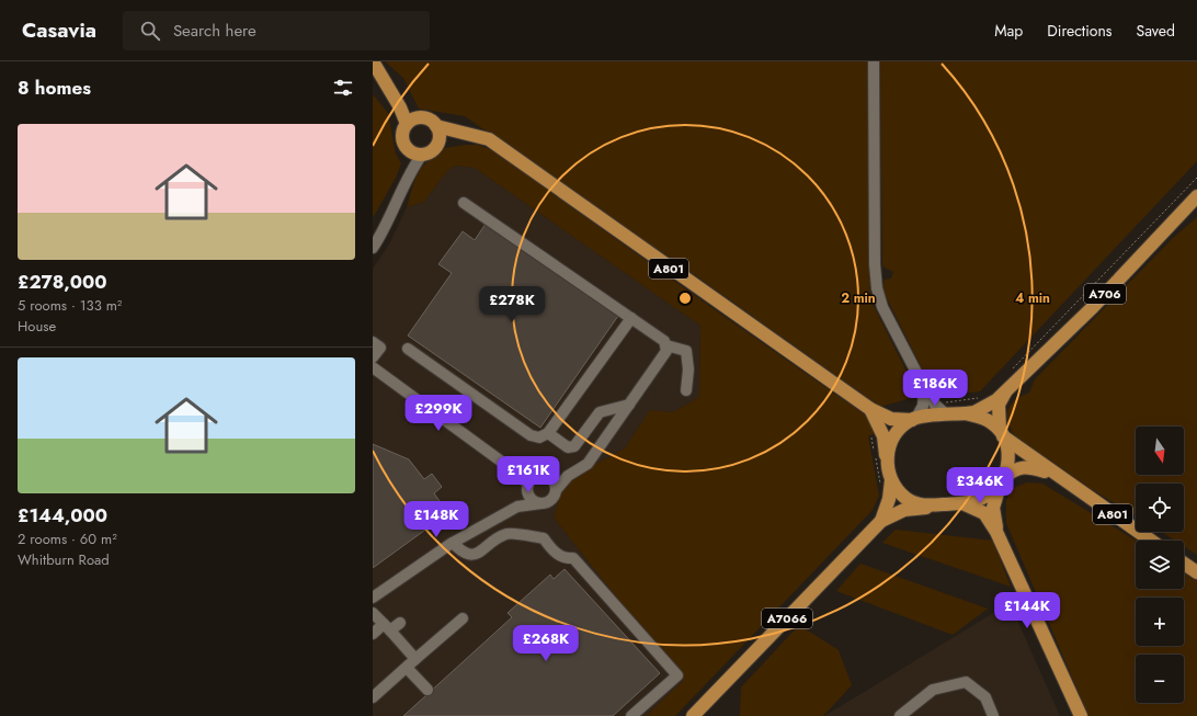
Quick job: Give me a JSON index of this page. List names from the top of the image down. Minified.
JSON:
{"streets":{"main road":["A801","A706","A7066"]},"crossings":[["A801","A706"],["A801","A7066"],["A706","A7066"]],"north":"bottom","page":{"header":"Casavia","search":"Search here","nav":["Map","Directions","Saved"],"heading":"8 homes","list":[{"name":"£278,000","note":"5 rooms · 133 m² · House"},{"name":"£144,000","note":"2 rooms · 60 m² · Whitburn Road"}],"price":["£278K","£186K","£299K","£161K","£346K","£148K","£144K","£268K"],"map_buttons":["+","−"]},"rings":["2 min","4 min"]}
